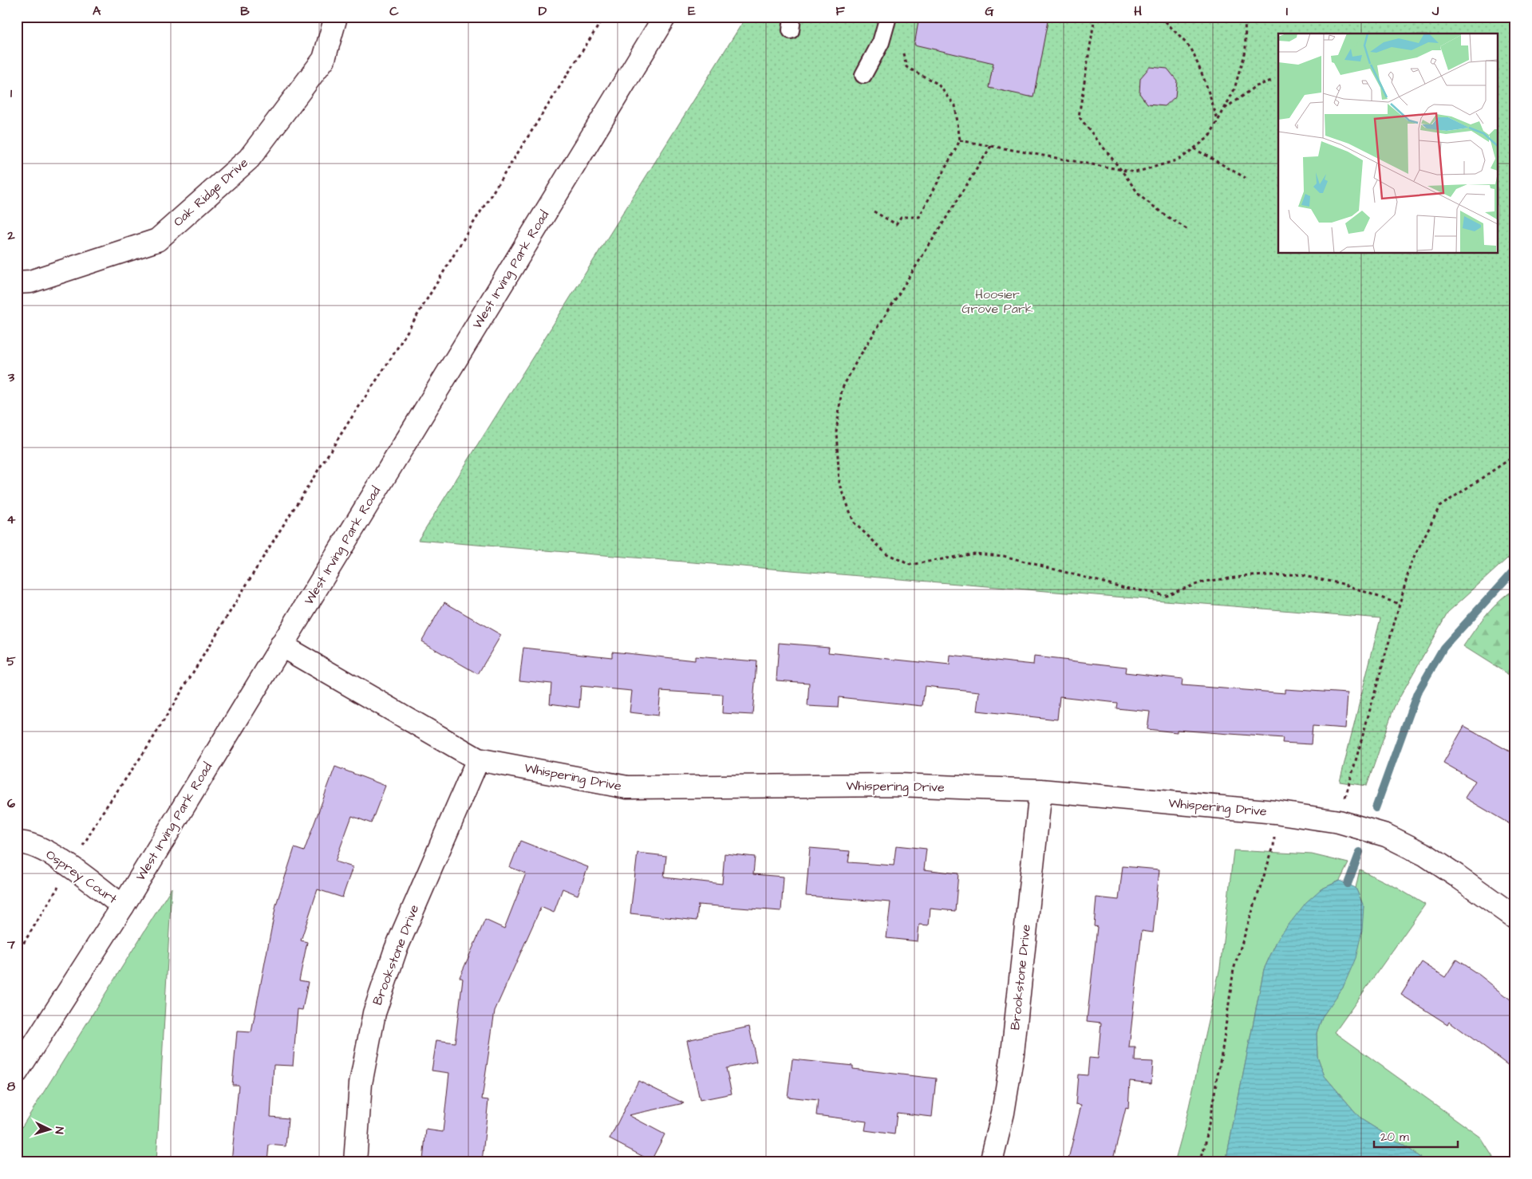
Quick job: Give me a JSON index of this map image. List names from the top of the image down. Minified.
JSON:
{"streets":{"street":["Oak Ridge Drive","West Irving Park Road","Whispering Drive","Osprey Court","Brookstone Drive"]},"crossings":[["West Irving Park Road","Whispering Drive"],["West Irving Park Road","Osprey Court"],["Whispering Drive","Brookstone Drive"]],"parks":["Hoosier Grove Park"],"scale_bar":"20 m","north":"right","grid":{"columns":["A","B","C","D","E","F","G","H","I","J"],"rows":["1","2","3","4","5","6","7","8"]}}
